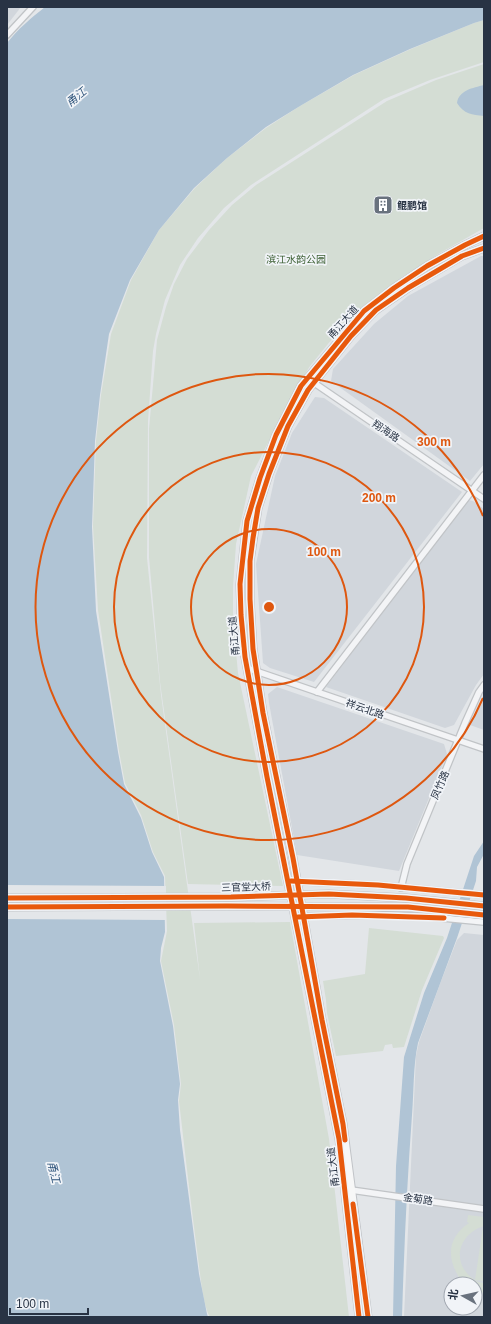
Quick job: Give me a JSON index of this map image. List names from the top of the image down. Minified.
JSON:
{"streets":{"main road":["甬江大道","三官堂大桥"],"street":["翔海路","祥云北路","凤竹路","金菊路"]},"crossings":[["甬江大道","翔海路"],["甬江大道","祥云北路"],["甬江大道","金菊路"],["祥云北路","凤竹路"]],"water":["甬江"],"parks":["滨江水韵公园"],"places":{"building":["鲲鹏馆"]},"scale_bar":"100 m","north":"left","rings":["300 m","200 m","100 m"]}
